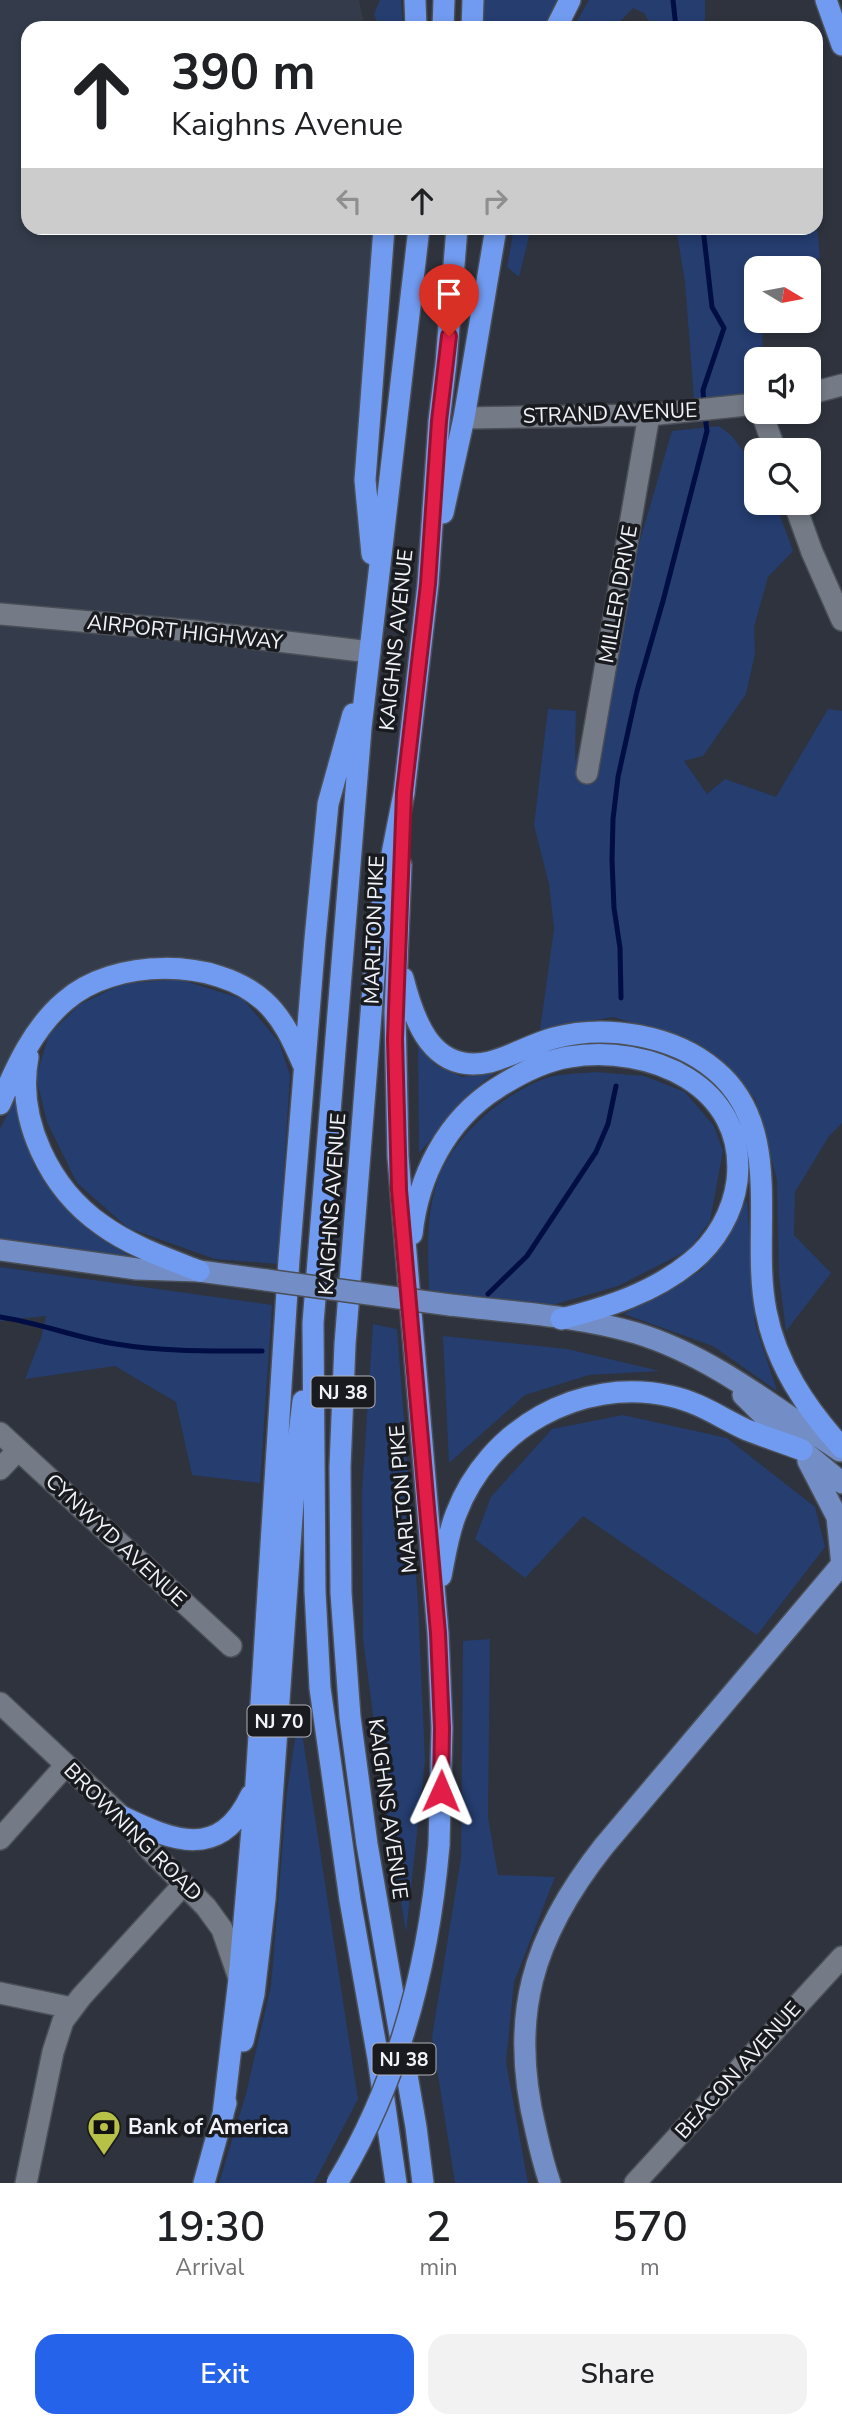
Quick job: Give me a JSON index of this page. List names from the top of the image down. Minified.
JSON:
{"streets":{"highway":["KAIGHNS AVENUE","MARLTON PIKE","NJ 38","NJ 70"],"street":["STRAND AVENUE","MILLER DRIVE","AIRPORT HIGHWAY","CYNWYD AVENUE","BROWNING ROAD","BEACON AVENUE"]},"crossings":[["STRAND AVENUE","MILLER DRIVE"],["AIRPORT HIGHWAY","KAIGHNS AVENUE"],["KAIGHNS AVENUE","MARLTON PIKE"],["KAIGHNS AVENUE","NJ 70"]],"places":{"bank":["Bank of America"]},"north":"right","page":{"turn":["390 m","Kaighns Avenue"],"eta":["19:30","Arrival","2","min","570","m"],"buttons":["Exit","Share"]}}
